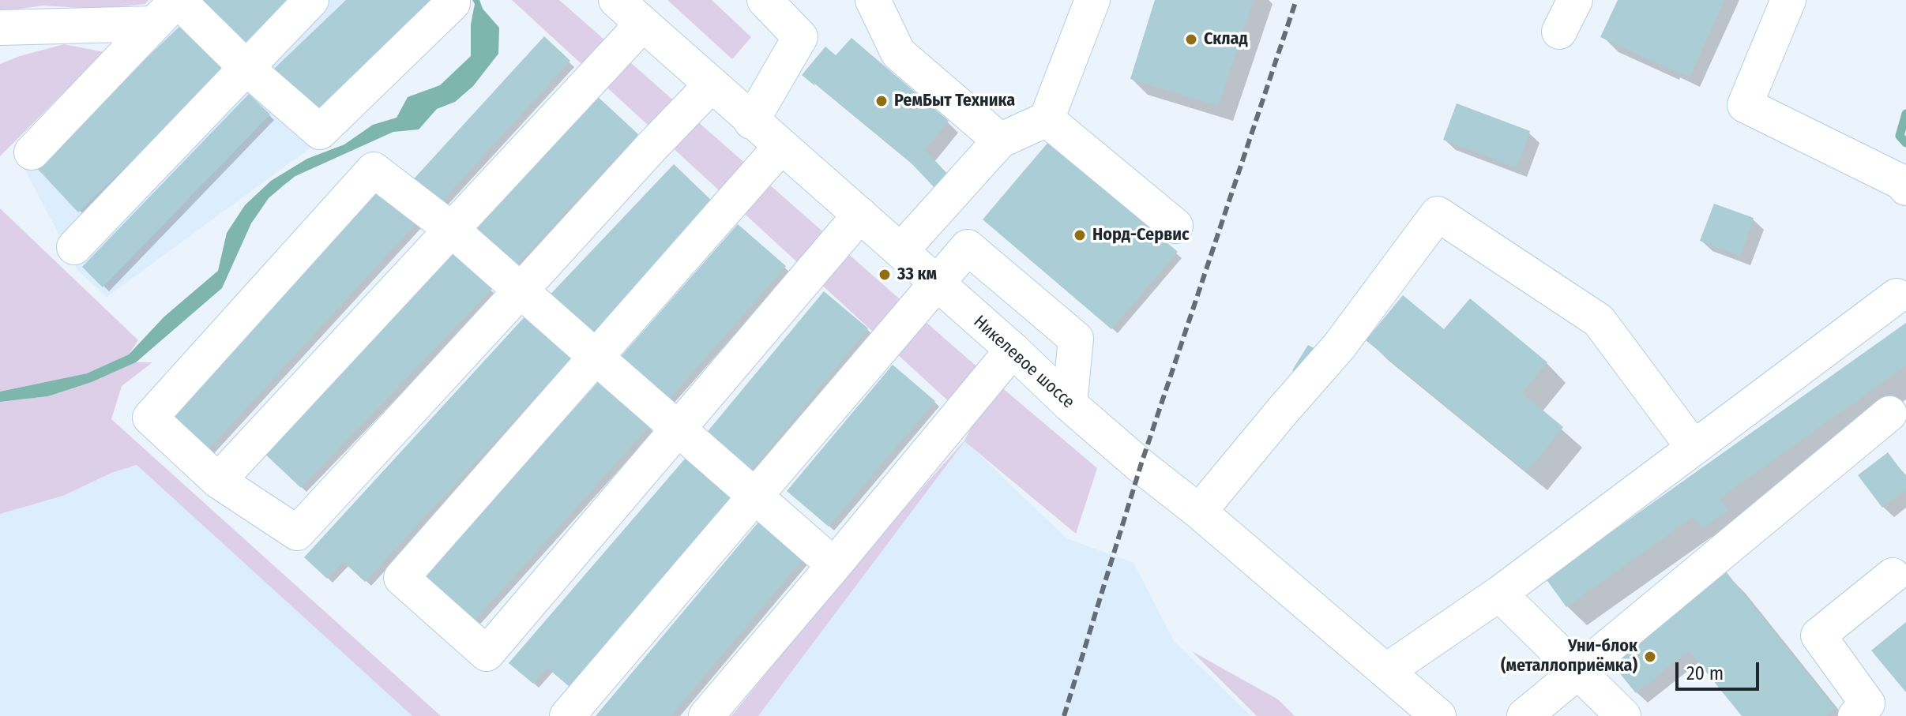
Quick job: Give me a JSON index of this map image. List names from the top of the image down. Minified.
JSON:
{"streets":{"main road":["Никелевое шоссе"]},"places":["Склад","РемБыт Техника","Норд-Сервис","33 км","Уни-блок (металлоприёмка)"],"scale_bar":"20 m"}
